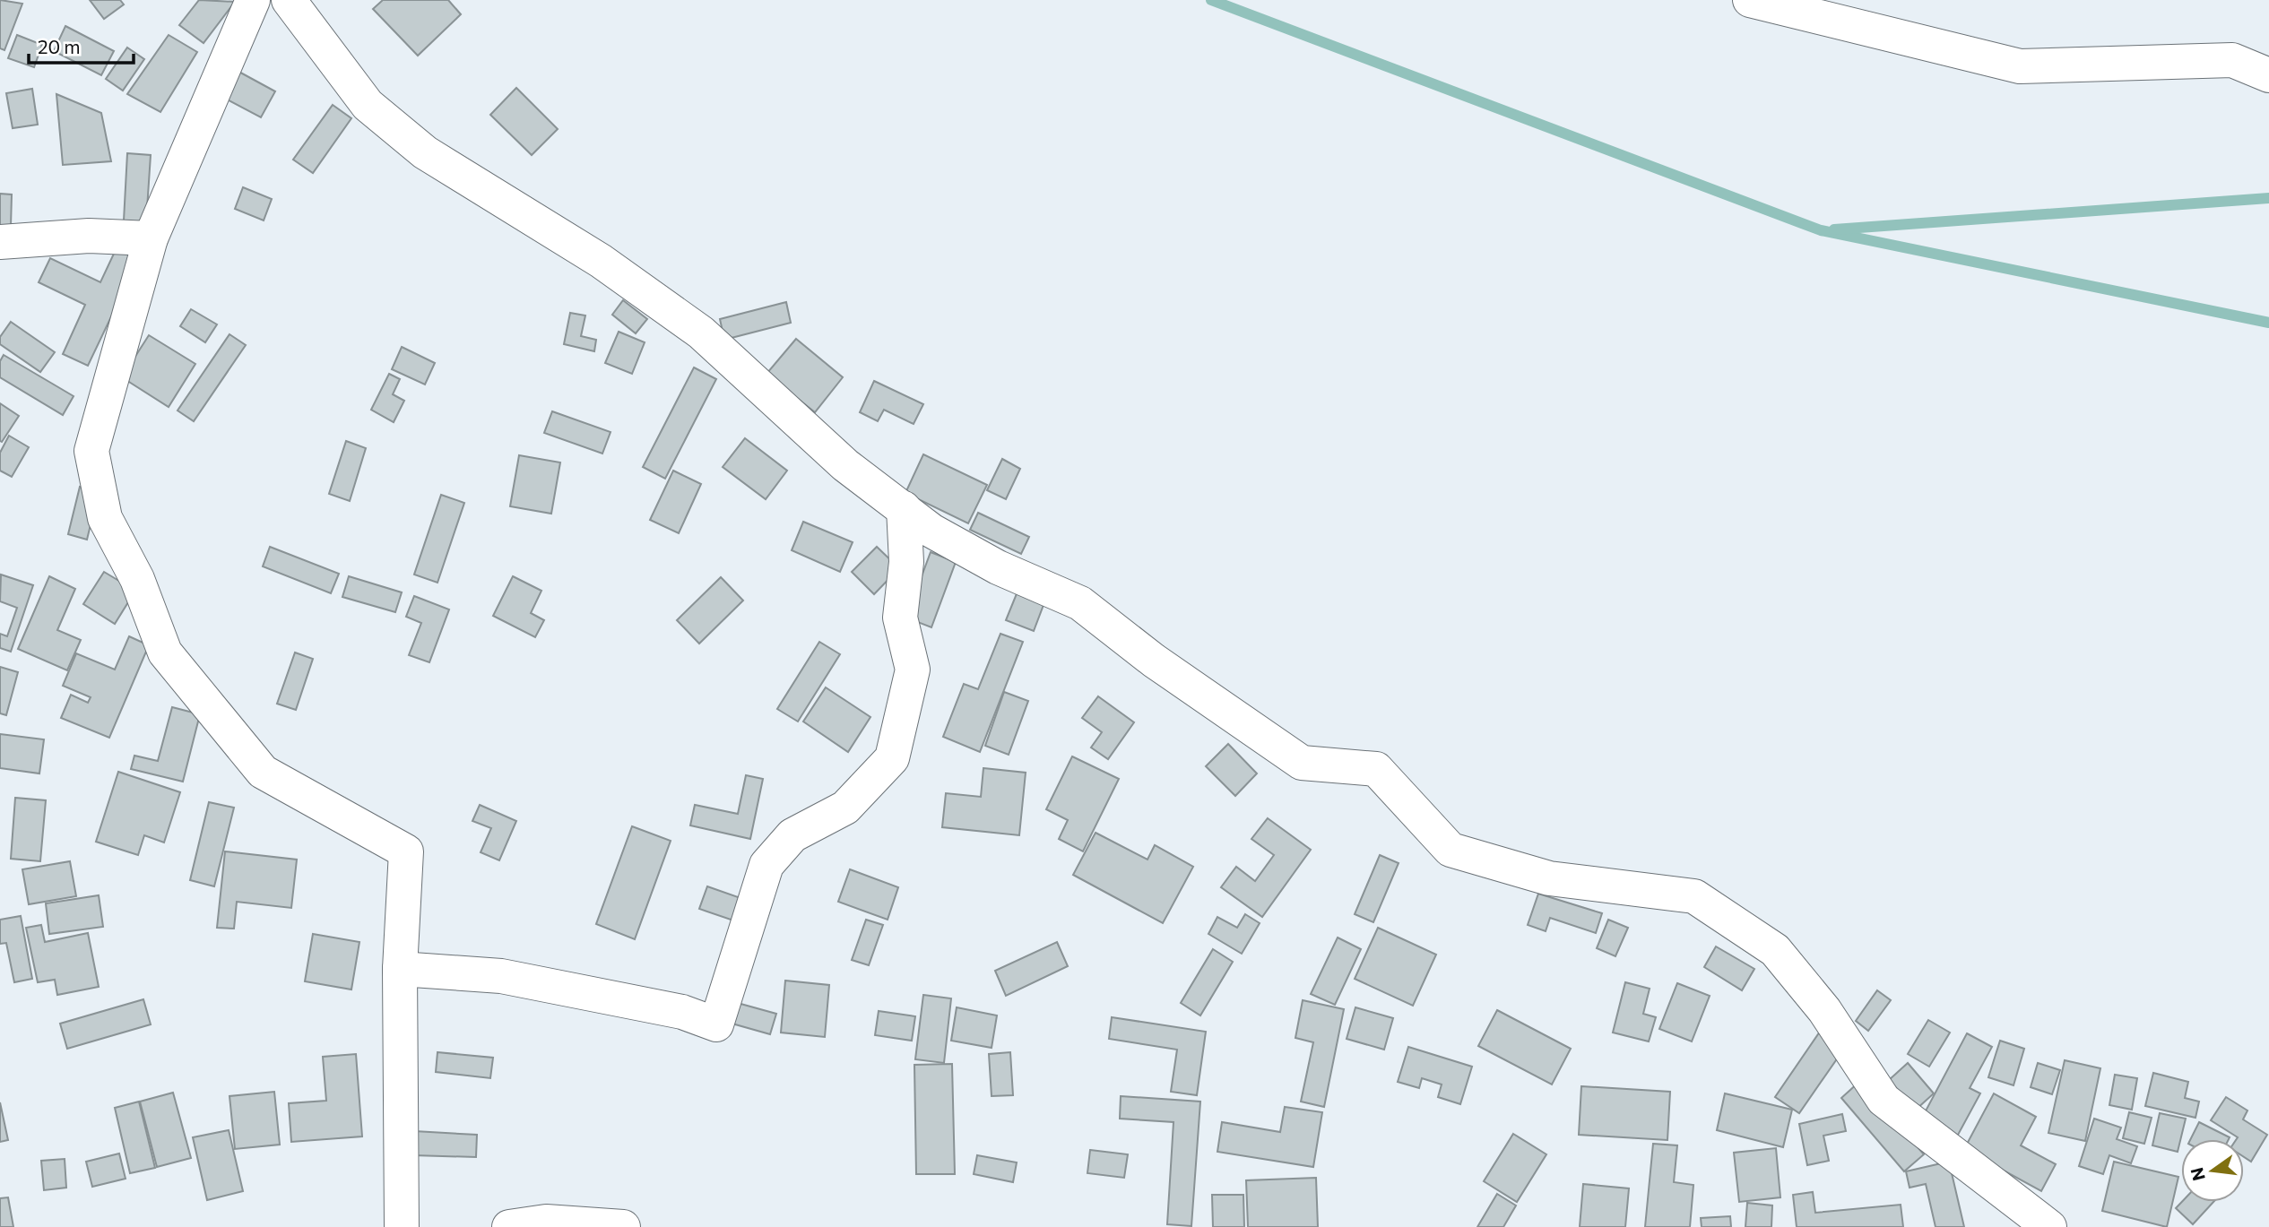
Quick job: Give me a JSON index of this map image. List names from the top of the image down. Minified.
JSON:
{"scale_bar":"20 m","north":"left"}
